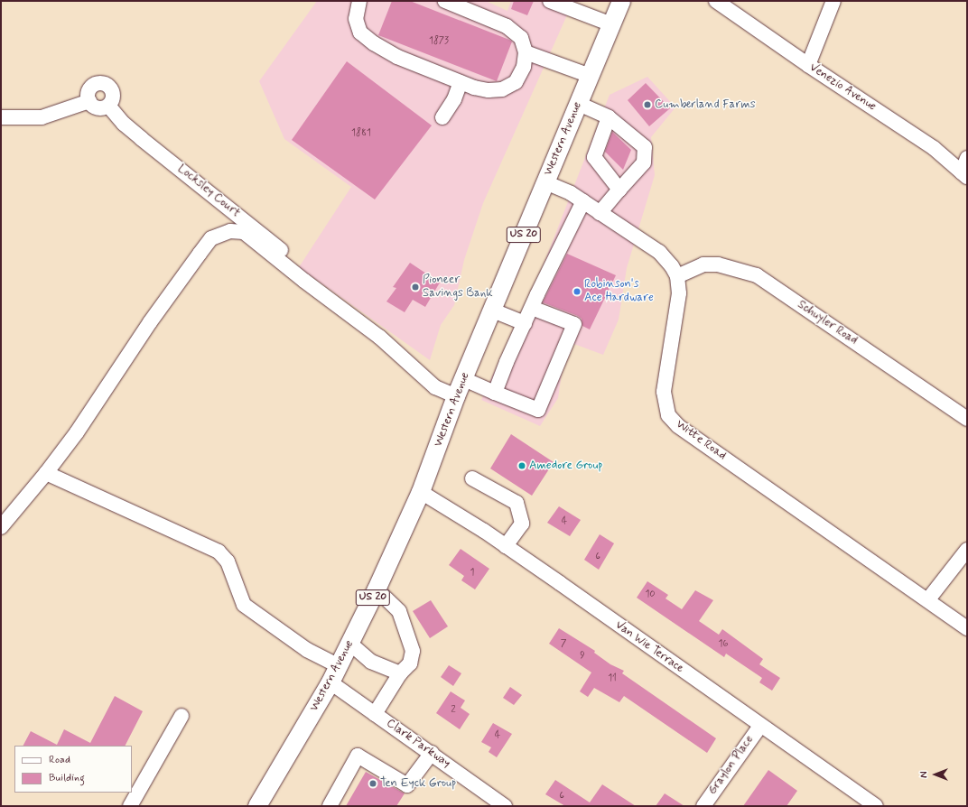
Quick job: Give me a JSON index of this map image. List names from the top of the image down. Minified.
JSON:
{"streets":{"main road":["Western Avenue","US 20"],"street":["Venezio Avenue","Locksley Court","Schuyler Road","Witte Road","Van Wie Terrace","Clark Parkway","Graylon Place"]},"crossings":[["Western Avenue","Witte Road"],["Western Avenue","Van Wie Terrace"],["Western Avenue","Clark Parkway"],["Schuyler Road","Witte Road"],["Van Wie Terrace","Graylon Place"]],"places":["Cumberland Farms","Pioneer Savings Bank","Robinson's Ace Hardware","Amedore Group","Ten Eyck Group"],"house_numbers":["1873","1881","4","6","1","10","7","16","9","11","2","4","6"],"legend":["Road","Building"],"north":"left"}
